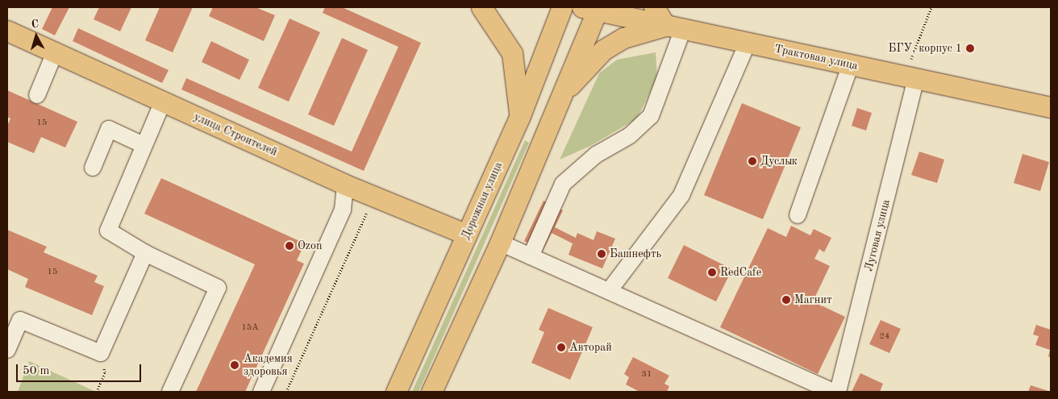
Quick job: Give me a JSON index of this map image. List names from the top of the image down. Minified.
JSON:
{"streets":{"main road":["Трактовая улица","улица Строителей","Дорожная улица"],"street":["Луговая улица"]},"crossings":[["Трактовая улица","Луговая улица"],["улица Строителей","Дорожная улица"]],"places":["БГУ, корпус 1","Дуслык","Ozon","Башнефть","RedCafe","Магнит","Авторай","Академия здоровья"],"house_numbers":["15","15","15А","24","31"],"scale_bar":"50 m","north":"top"}
